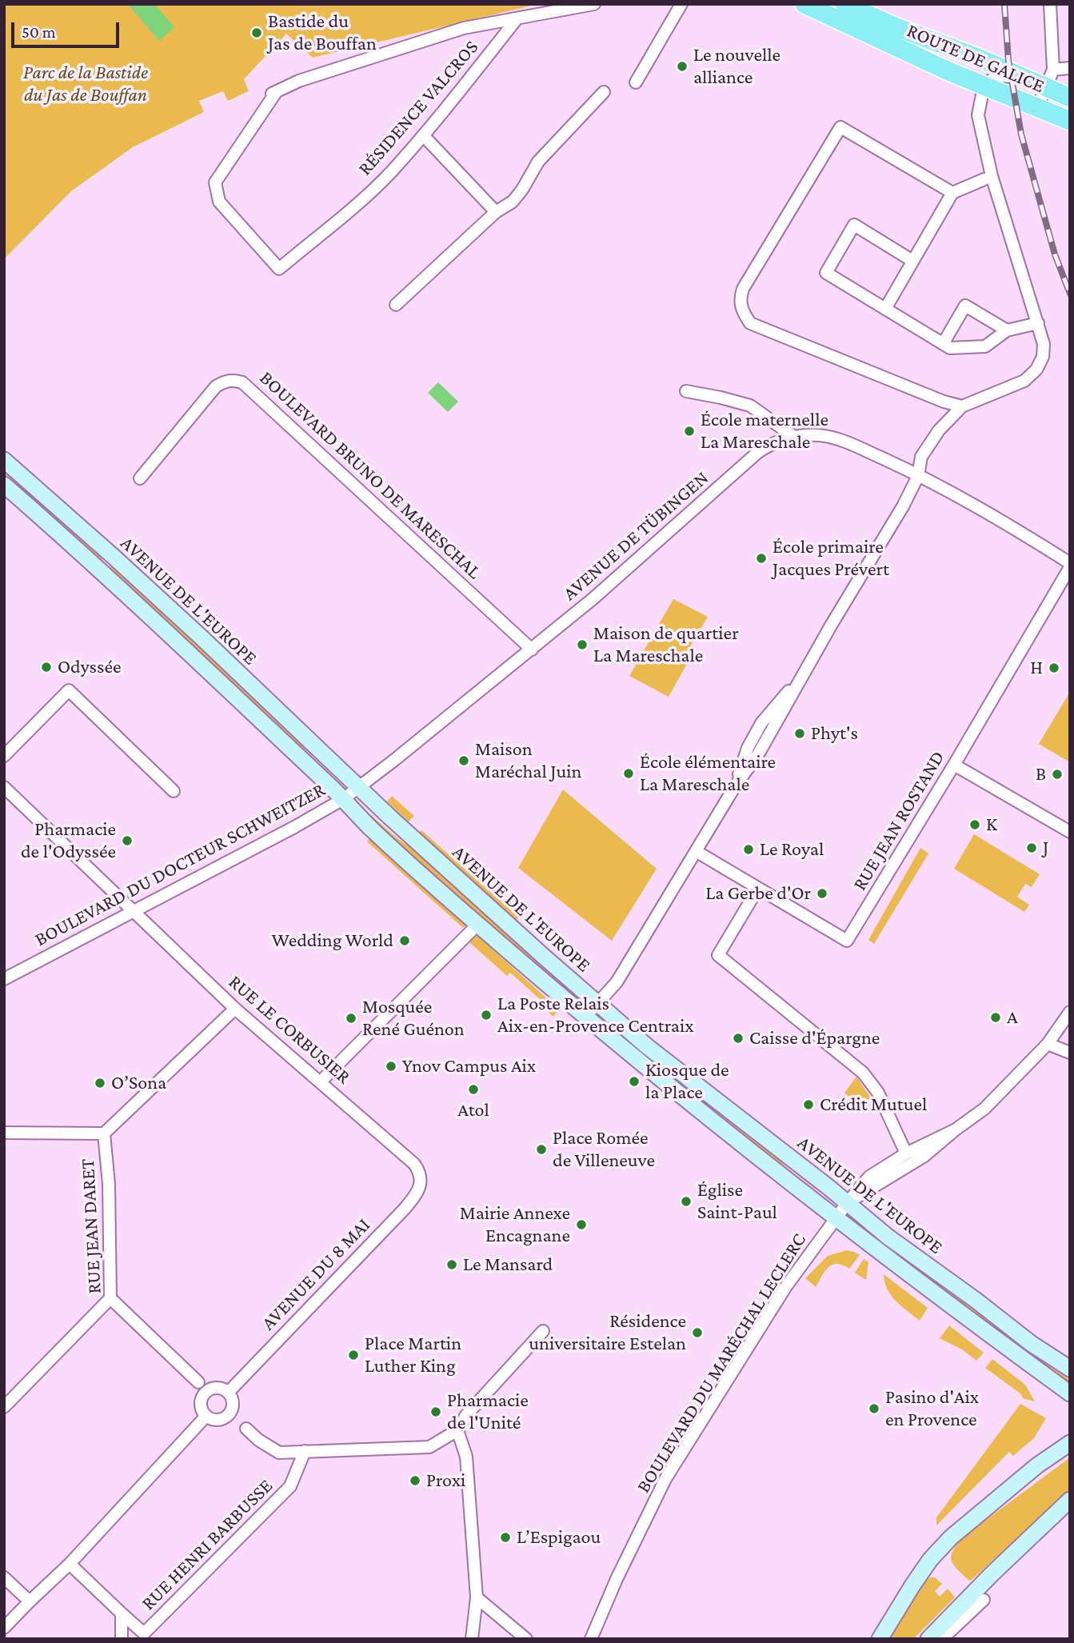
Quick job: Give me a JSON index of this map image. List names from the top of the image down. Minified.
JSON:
{"streets":{"main road":["ROUTE DE GALICE","AVENUE DE L'EUROPE"],"street":["RÉSIDENCE VALCROS","BOULEVARD BRUNO DE MARESCHAL","AVENUE DE TÜBINGEN","RUE JEAN ROSTAND","BOULEVARD DU DOCTEUR SCHWEITZER","RUE LE CORBUSIER","RUE JEAN DARET","AVENUE DU 8 MAI","BOULEVARD DU MARÉCHAL LECLERC","RUE HENRI BARBUSSE"]},"crossings":[["BOULEVARD BRUNO DE MARESCHAL","AVENUE DE TÜBINGEN"],["AVENUE DE TÜBINGEN","AVENUE DE L'EUROPE"],["AVENUE DE TÜBINGEN","RUE JEAN ROSTAND"],["AVENUE DE TÜBINGEN","BOULEVARD DU DOCTEUR SCHWEITZER"],["AVENUE DE L'EUROPE","BOULEVARD DU DOCTEUR SCHWEITZER"],["AVENUE DE L'EUROPE","BOULEVARD DU MARÉCHAL LECLERC"],["BOULEVARD DU DOCTEUR SCHWEITZER","RUE LE CORBUSIER"],["RUE LE CORBUSIER","AVENUE DU 8 MAI"]],"parks":["Parc de la Bastide du Jas de Bouffan"],"places":["Bastide du Jas de Bouffan","Le nouvelle alliance","École maternelle La Mareschale","École primaire Jacques Prévert","Maison de quartier La Mareschale","Odyssée","H","Phyt's","Maison Maréchal Juin","École élémentaire La Mareschale","B","K","Pharmacie de l'Odyssée","J","Le Royal","La Gerbe d'Or","Wedding World","La Poste Relais Aix-en-Provence Centraix","A","Mosquée René Guénon","Caisse d'Épargne","Ynov Campus Aix","Kiosque de la Place","O’Sona","Atol","Crédit Mutuel","Place Romée de Villeneuve","Église Saint-Paul","Mairie Annexe Encagnane","Le Mansard","Résidence universitaire Estelan","Place Martin Luther King","Pasino d'Aix en Provence","Pharmacie de l'Unité","Proxi","L’Espigaou"],"scale_bar":"50 m"}
